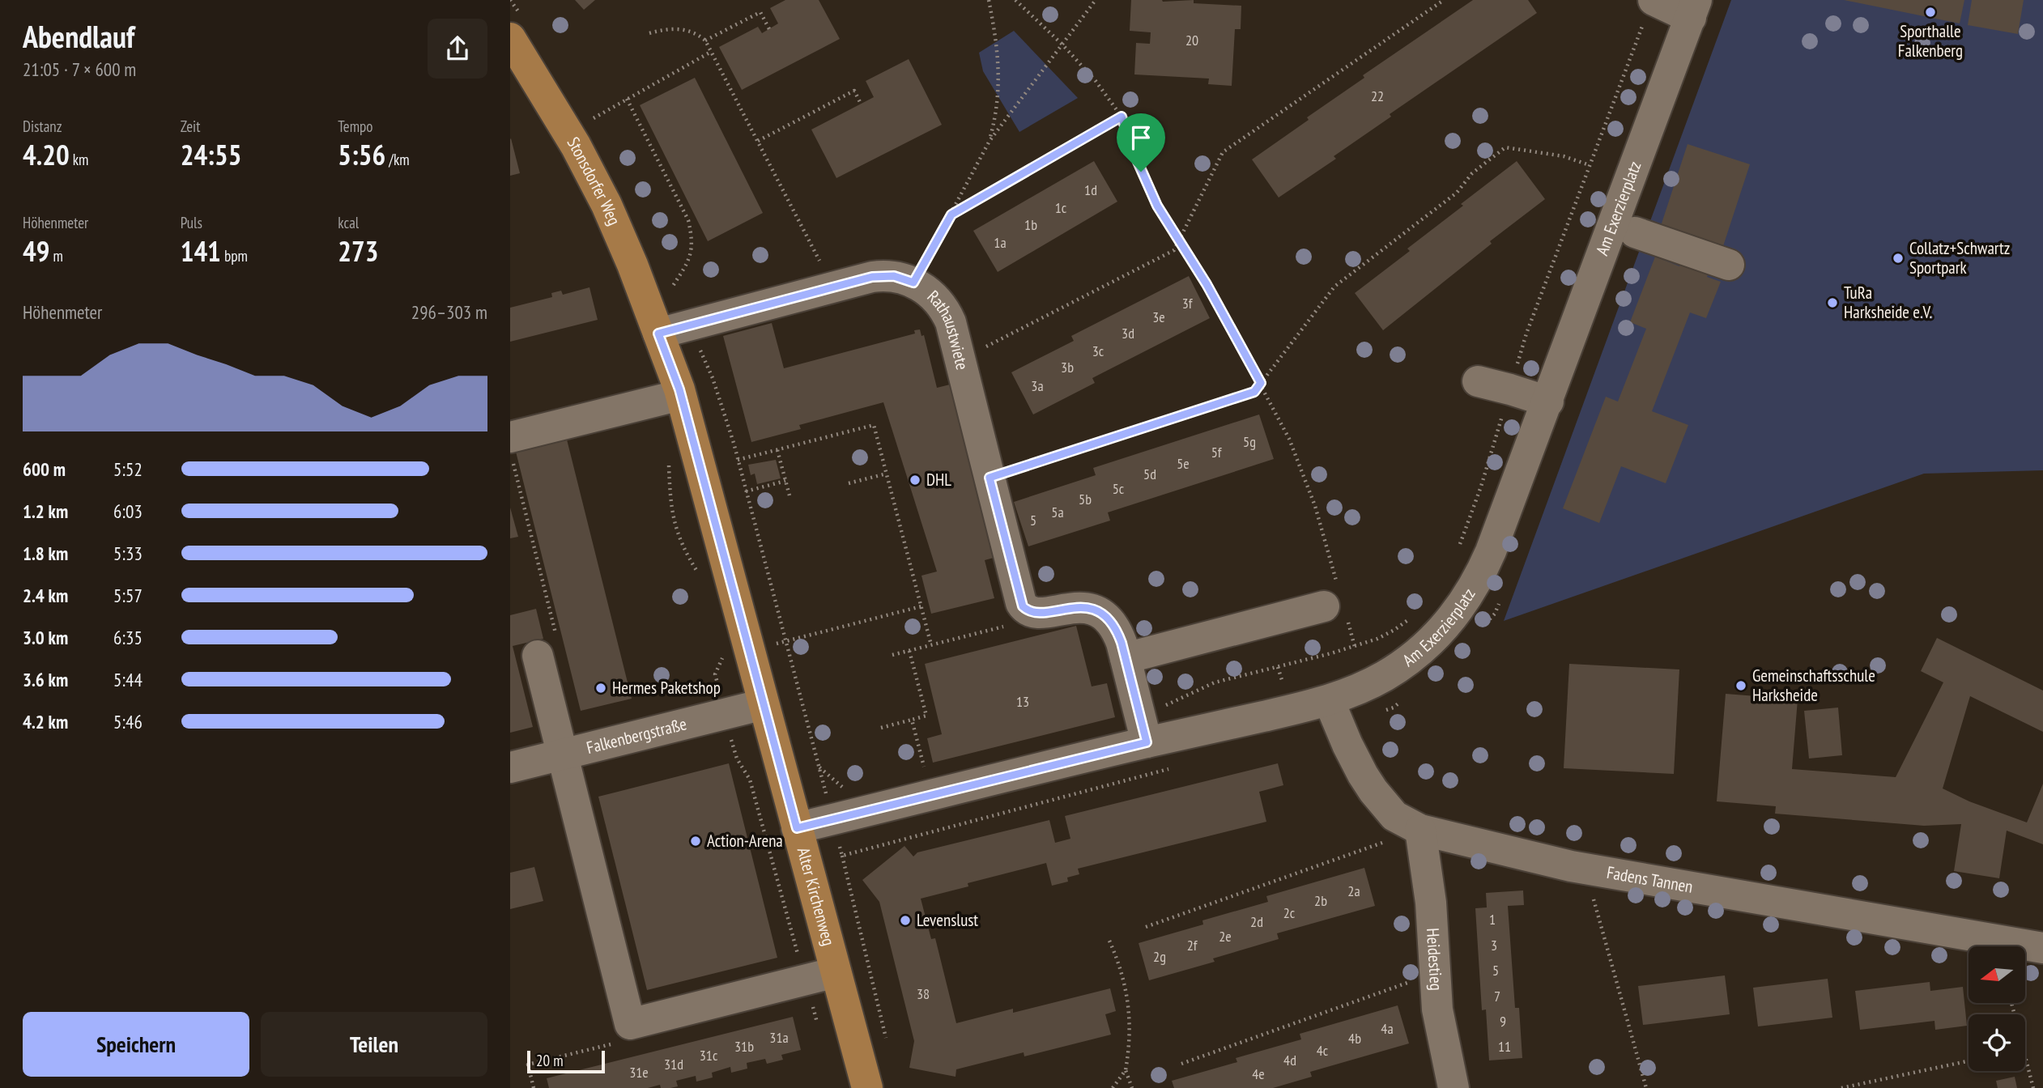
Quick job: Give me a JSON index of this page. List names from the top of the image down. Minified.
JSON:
{"streets":{"main road":["Stonsdorfer Weg","Alter Kirchenweg"],"street":["Am Exerzierplatz","Rathaustwiete","Falkenbergstraße","Fadens Tannen","Heidestieg"]},"crossings":[["Stonsdorfer Weg","Rathaustwiete"],["Stonsdorfer Weg","Alter Kirchenweg"],["Am Exerzierplatz","Fadens Tannen"],["Am Exerzierplatz","Alter Kirchenweg"],["Falkenbergstraße","Alter Kirchenweg"],["Fadens Tannen","Heidestieg"]],"places":["Sporthalle Falkenberg","Collatz+Schwartz Sportpark","TuRa Harksheide e.V.","DHL","Gemeinschaftsschule Harksheide","Hermes Paketshop","Action-Arena","Levenslust"],"house_numbers":["20","22","1d","1c","1b","1a","3f","3e","3d","3c","3b","3a","5g","5f","5e","5d","5c","5b","5a","5","13","2a","2b","2c","1","2d","2e","2f","3","2g","5","38","7","9","4a","31a","4b","31b","11","4c","31c","4d","31d","31e","4e"],"scale_bar":"20 m","north":"left","page":{"heading":["Abendlauf","21:05 · 7 × 600 m"],"stats":[["Distanz","4.20 km"],["Zeit","24:55"],["Tempo","5:56 /km"],["Höhenmeter","49 m"],["Puls","141 bpm"],["kcal","273"]],"chart":["Höhenmeter","296–303 m"],"list":[{"name":"600 m","note":"5:52"},{"name":"1.2 km","note":"6:03"},{"name":"1.8 km","note":"5:33"},{"name":"2.4 km","note":"5:57"},{"name":"3.0 km","note":"6:35"},{"name":"3.6 km","note":"5:44"},{"name":"4.2 km","note":"5:46"}],"buttons":["Speichern","Teilen"],"scale":"20 m"}}
